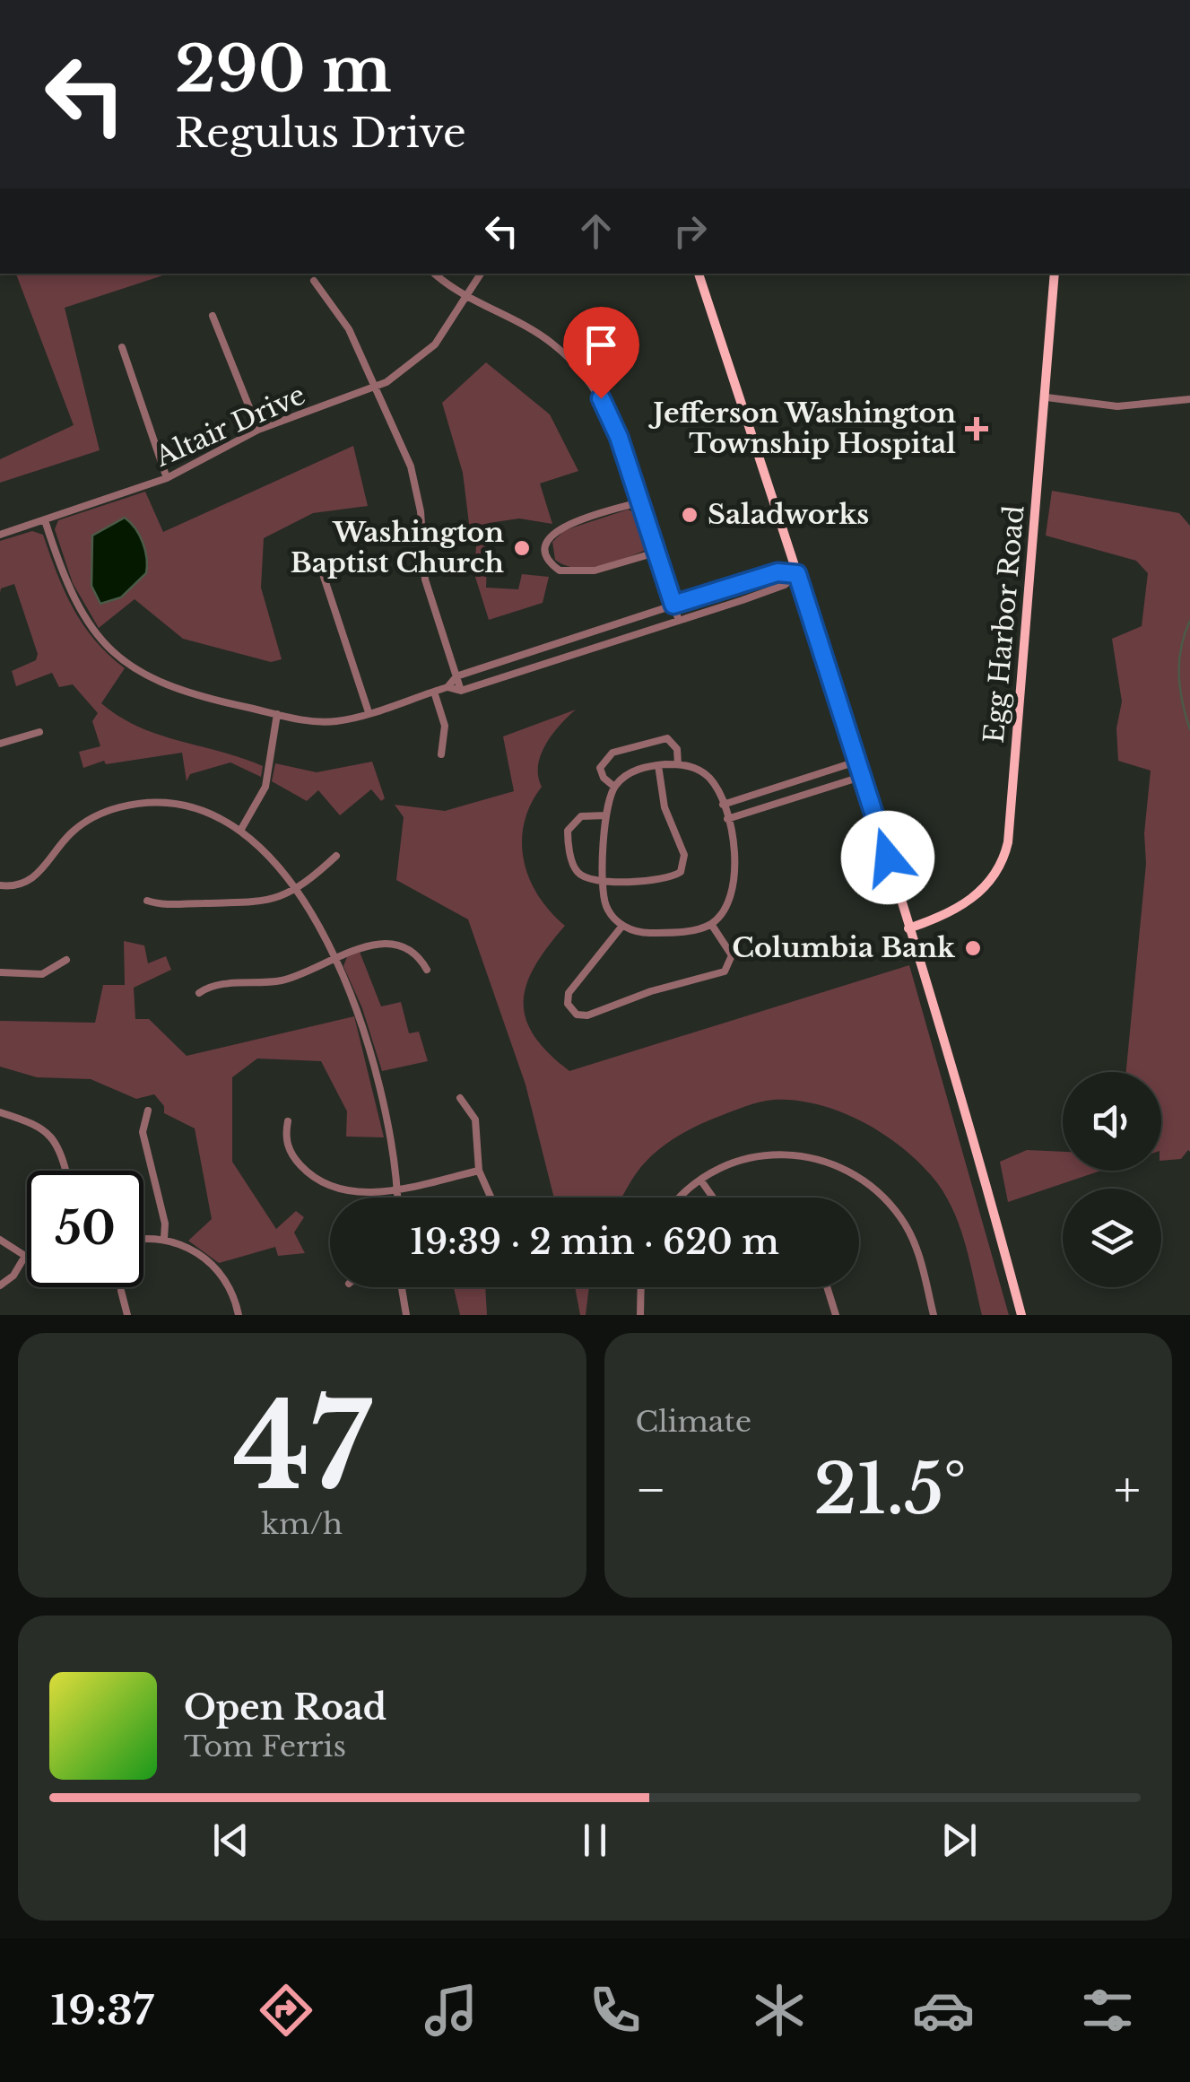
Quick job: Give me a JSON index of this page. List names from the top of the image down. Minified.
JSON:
{"streets":{"main road":["Egg Harbor Road"],"street":["Altair Drive"]},"places":{"health":["Jefferson Washington Township Hospital"],"other":["Saladworks","Washington Baptist Church","Columbia Bank"]},"page":{"turn":["290 m","Regulus Drive"],"limit":"50","trip":"19:39 · 2 min · 620 m","tile":[["47","km/h"],"Climate"],"heat":["−","21.5°","+"],"song":["Open Road","Tom Ferris"],"tabs":"19:37"}}
